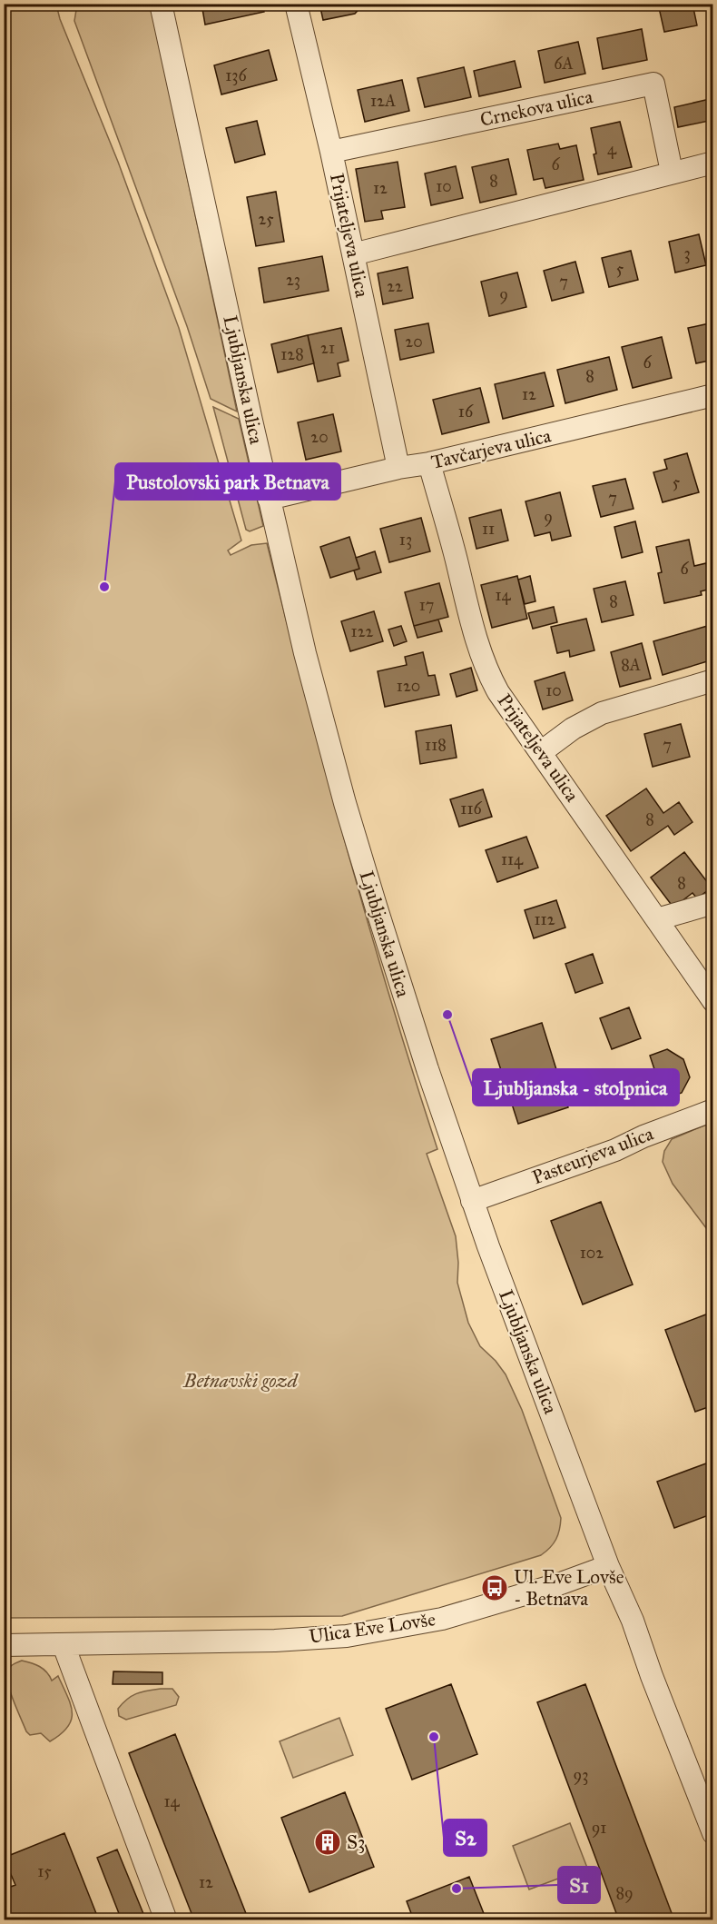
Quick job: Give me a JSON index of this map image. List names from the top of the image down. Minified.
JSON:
{"streets":{"street":["Crnekova ulica","Prijateljeva ulica","Ljubljanska ulica","Tavčarjeva ulica","Pasteurjeva ulica","Ulica Eve Lovše"]},"crossings":[["Crnekova ulica","Prijateljeva ulica"],["Prijateljeva ulica","Tavčarjeva ulica"],["Ljubljanska ulica","Tavčarjeva ulica"],["Ljubljanska ulica","Pasteurjeva ulica"],["Ljubljanska ulica","Ulica Eve Lovše"]],"parks":["Betnavski gozd"],"places":{"other":["Pustolovski park Betnava","Ljubljanska - stolpnica","S2","S1"],"bus stop":["Ul. Eve Lovše - Betnava"],"building":["S3"]},"house_numbers":["6A","136","12A","4","6","8","10","12","25","3","5","23","7","22","9","20","21","128","6","8","12","16","20","5","7","9","11","13","6","14","8","17","122","8A","120","10","118","7","116","8","114","8","112","102","93","14","91","15","12","89"]}
